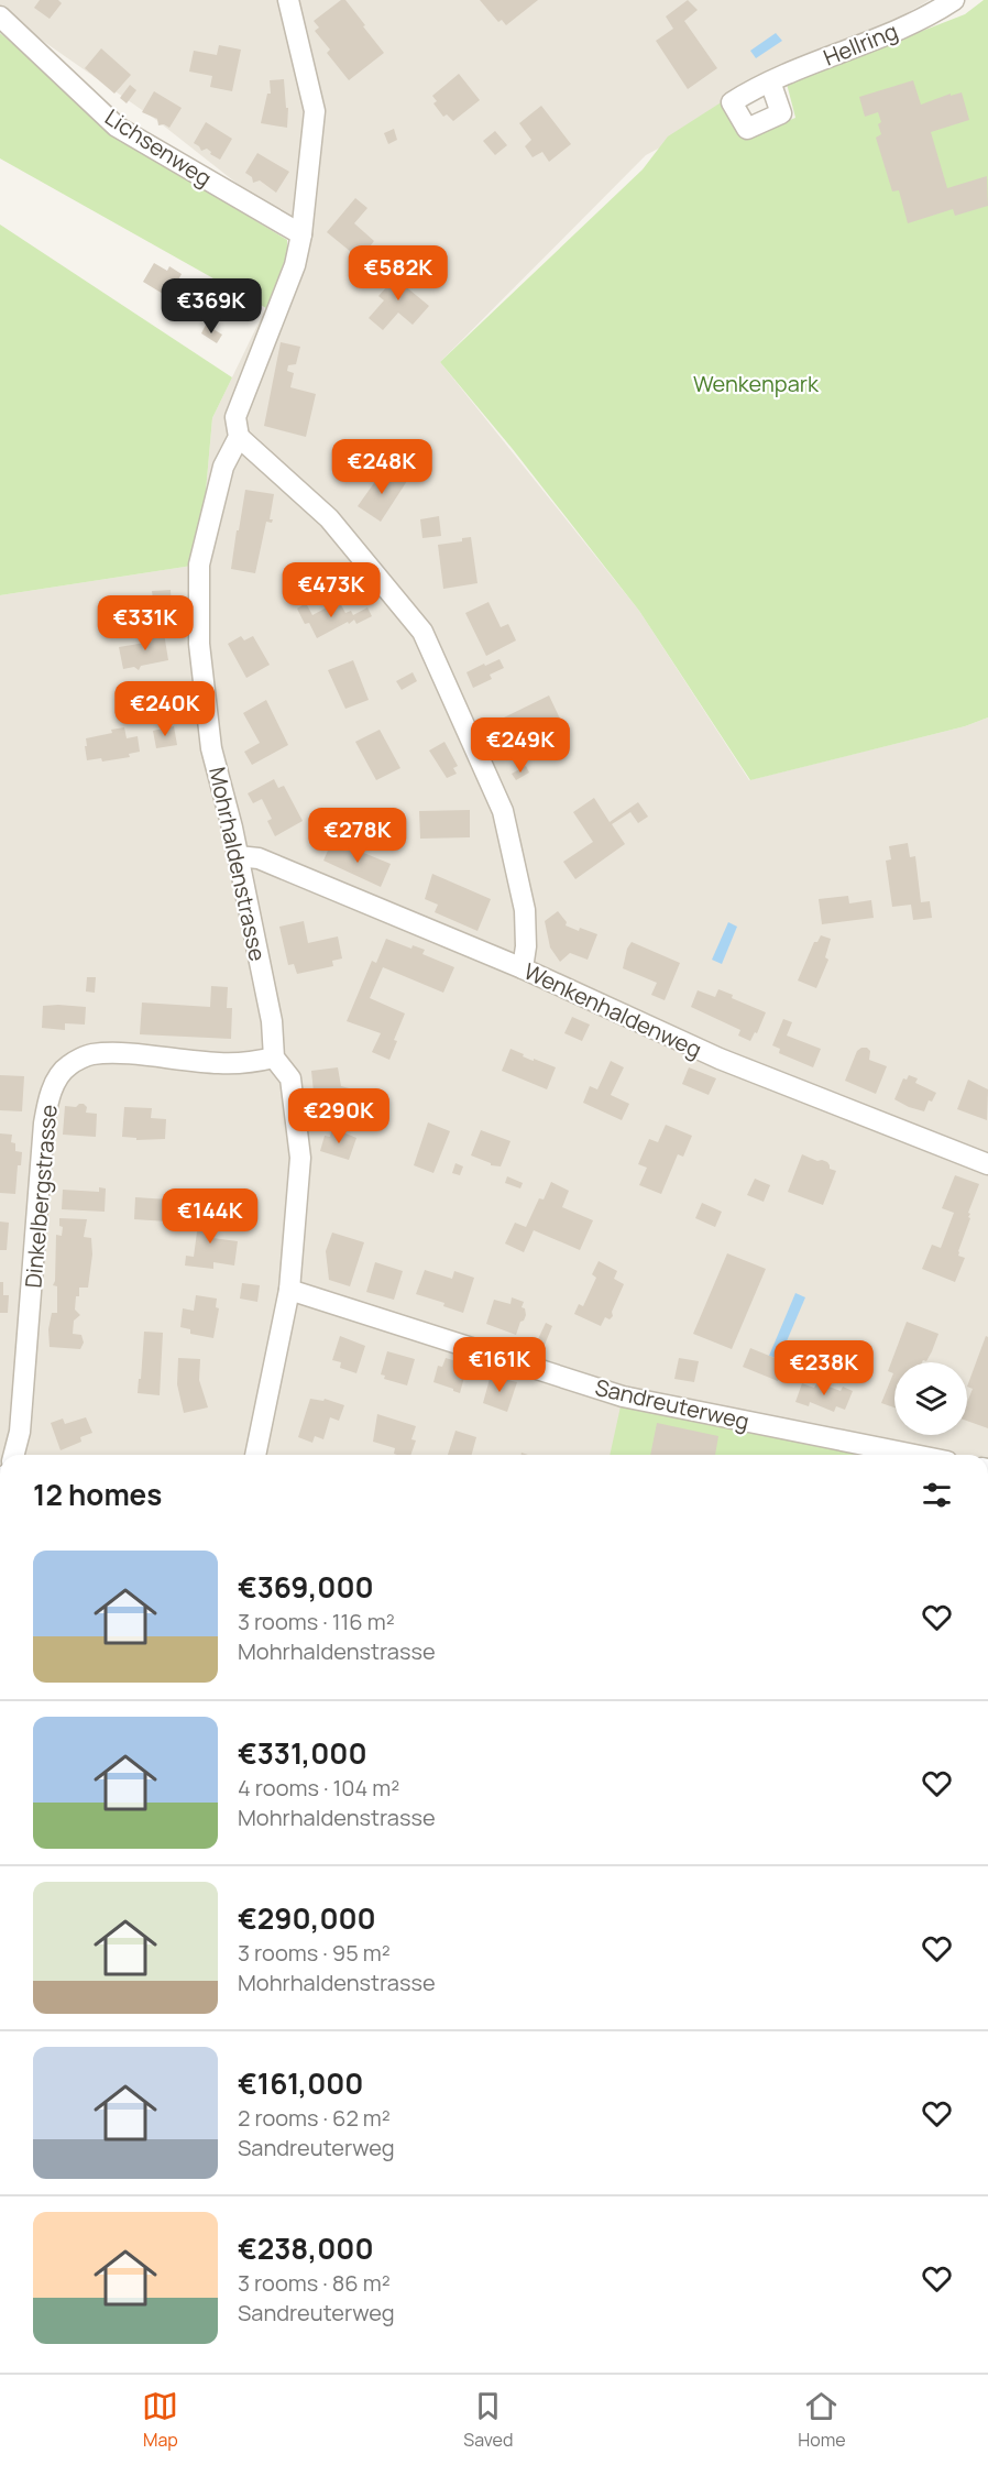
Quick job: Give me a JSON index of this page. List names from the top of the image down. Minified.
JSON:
{"streets":{"street":["Hellring","Lichsenweg","Mohrhaldenstrasse","Wenkenhaldenweg","Dinkelbergstrasse","Sandreuterweg"]},"crossings":[["Lichsenweg","Mohrhaldenstrasse"],["Mohrhaldenstrasse","Wenkenhaldenweg"],["Mohrhaldenstrasse","Dinkelbergstrasse"],["Mohrhaldenstrasse","Sandreuterweg"]],"parks":["Wenkenpark"],"page":{"price":["€582K","€369K","€248K","€473K","€331K","€240K","€249K","€278K","€290K","€144K","€161K","€238K"],"heading":"12 homes","list":[{"name":"€369,000","note":"3 rooms · 116 m² · Mohrhaldenstrasse"},{"name":"€331,000","note":"4 rooms · 104 m² · Mohrhaldenstrasse"},{"name":"€290,000","note":"3 rooms · 95 m² · Mohrhaldenstrasse"},{"name":"€161,000","note":"2 rooms · 62 m² · Sandreuterweg"},{"name":"€238,000","note":"3 rooms · 86 m² · Sandreuterweg"}],"tabs":["Map","Saved","Home"]}}
